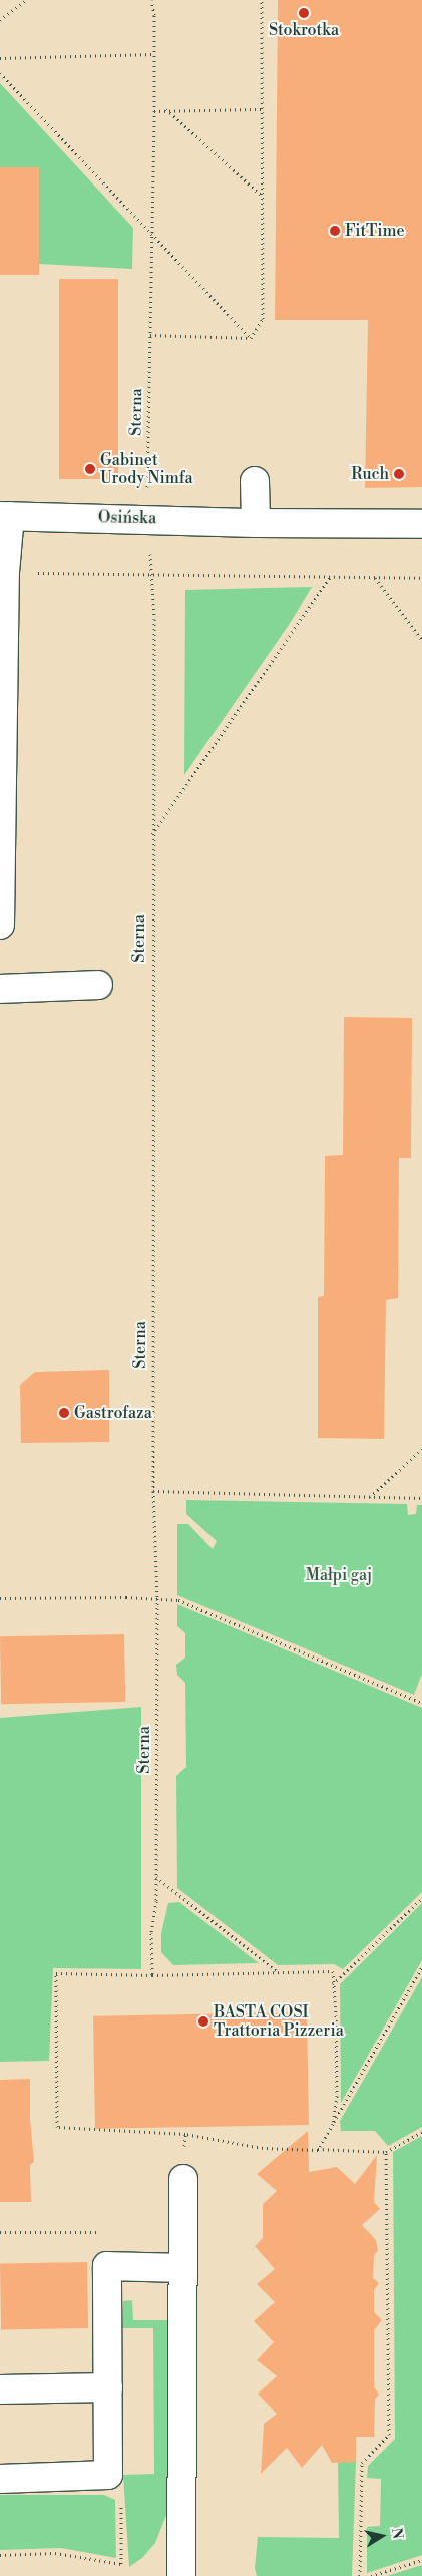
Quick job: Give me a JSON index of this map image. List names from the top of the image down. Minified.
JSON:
{"streets":{"street":["Osińska"],"path":["Sterna"]},"crossings":[["Sterna","Osińska"]],"parks":["Małpi gaj"],"places":["Stokrotka","FitTime","Gabinet Urody Nimfa","Ruch","Gastrofaza","BASTA COSI Trattoria Pizzeria"],"north":"right"}
